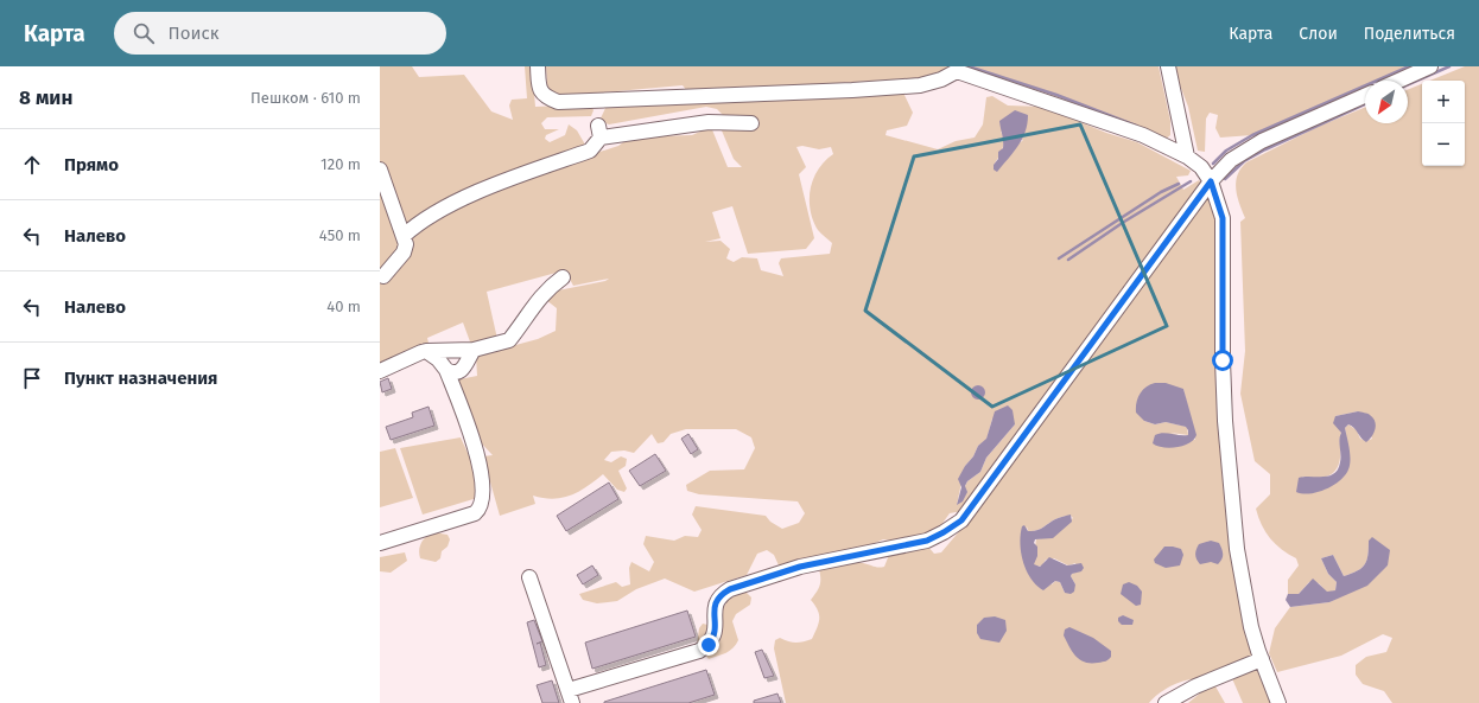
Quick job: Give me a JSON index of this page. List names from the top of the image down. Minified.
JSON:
{"north":"bottom left","page":{"header":"Карта","search":"Поиск","nav":["Карта","Слои","Поделиться"],"heading":["8 мин","Пешком · 610 m"],"map_buttons":["+","−"],"list":[["Прямо","120 m"],["Налево","450 m"],["Налево","40 m"],"Пункт назначения"]}}
